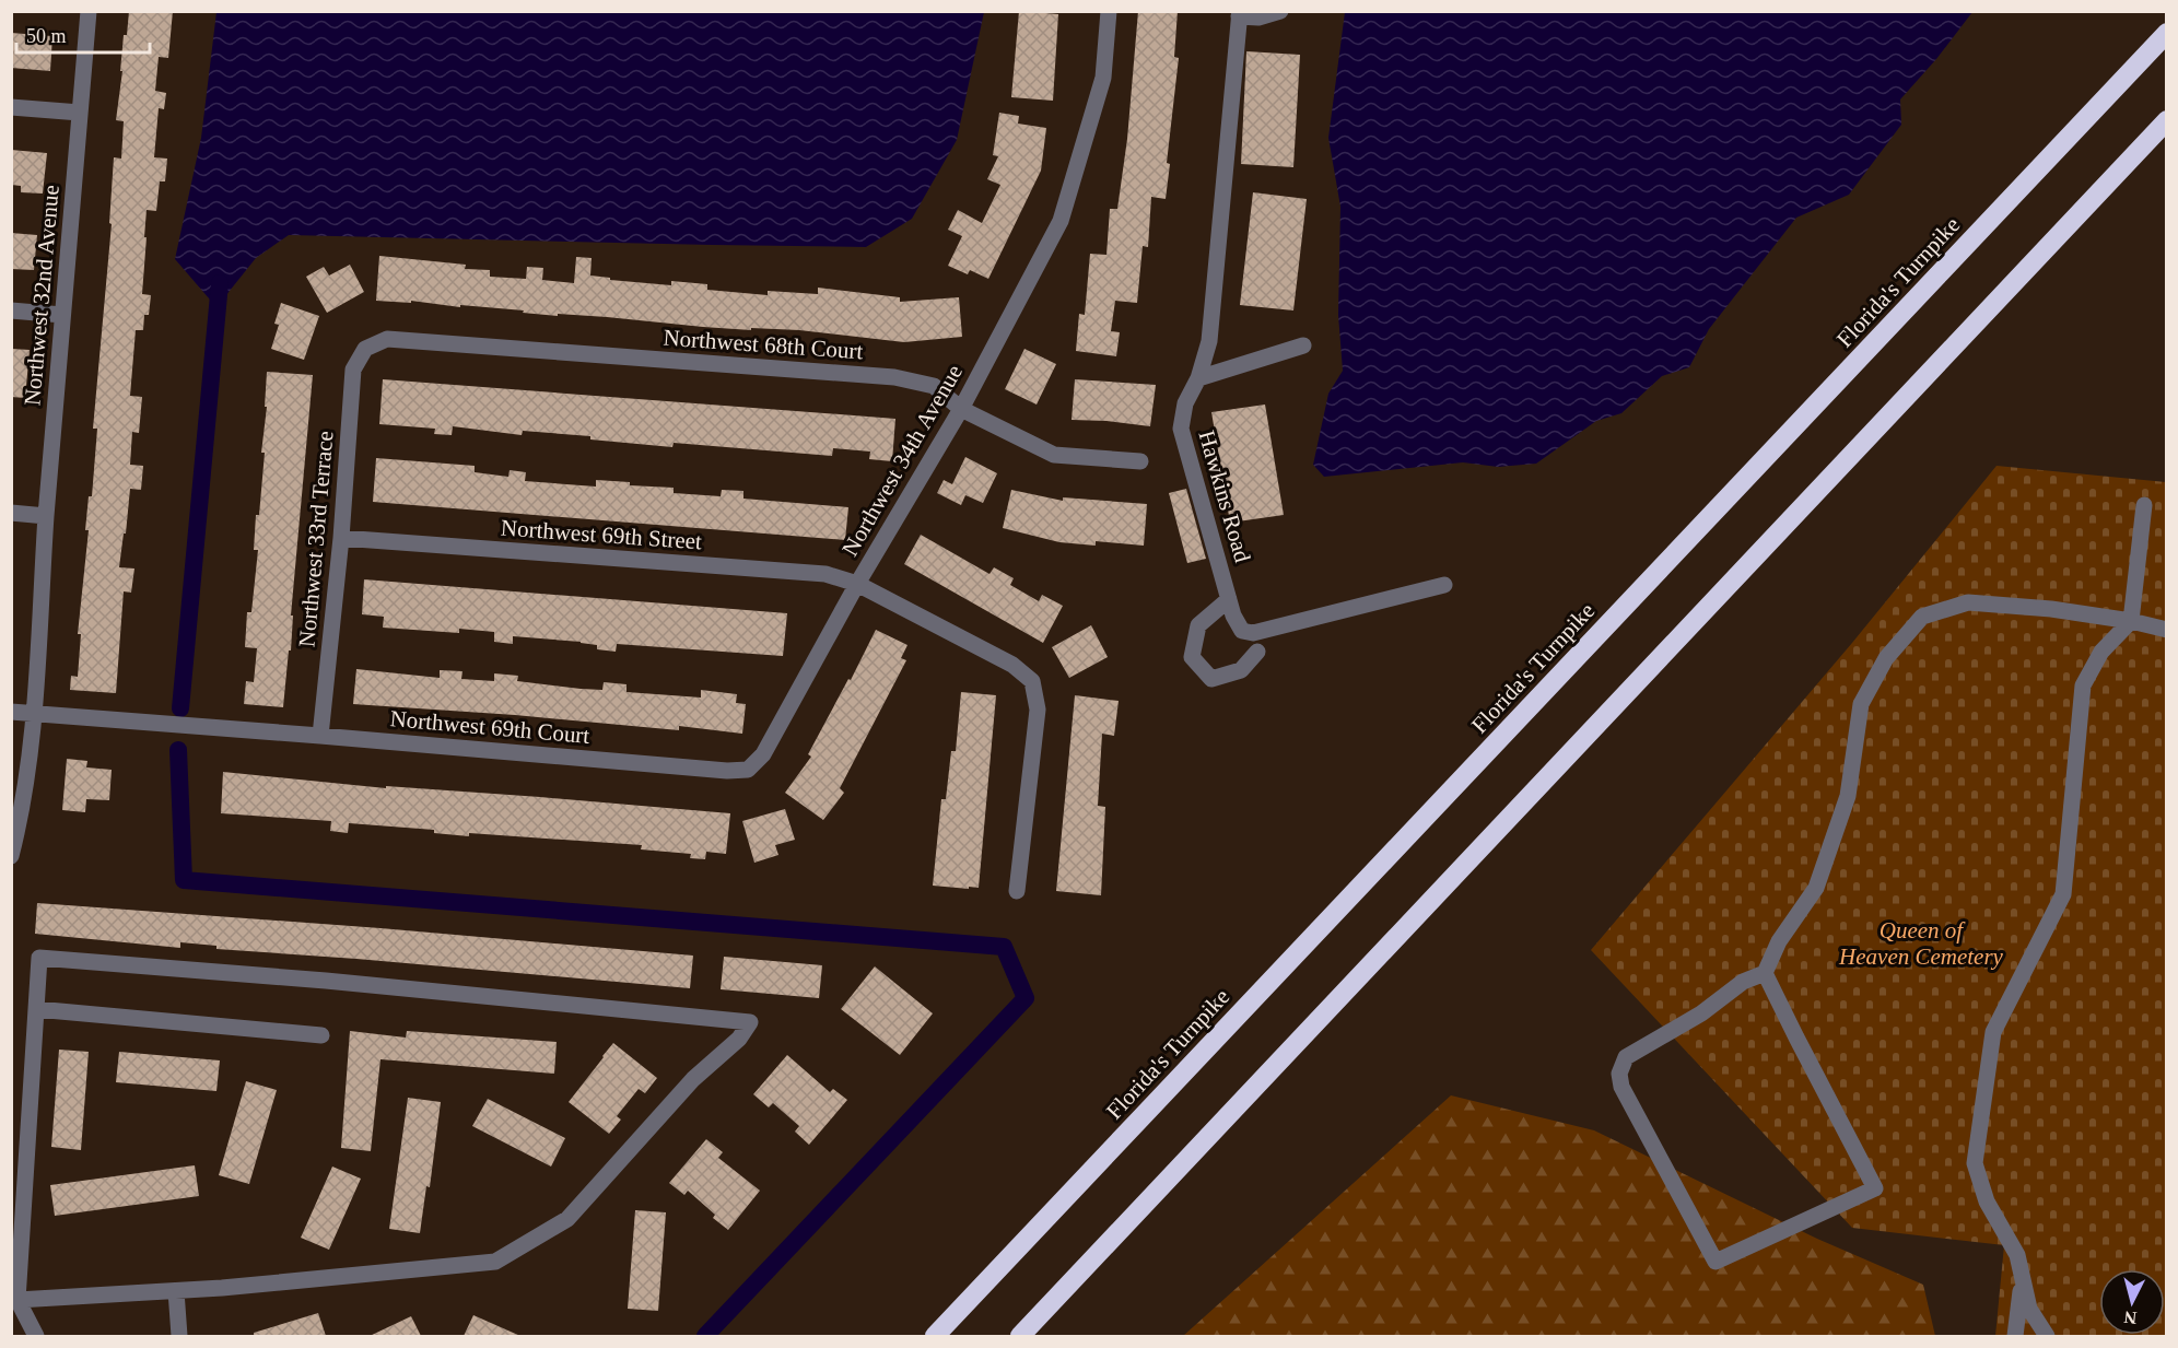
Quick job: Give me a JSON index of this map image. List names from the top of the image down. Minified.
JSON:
{"streets":{"highway":["Florida's Turnpike"],"street":["Northwest 32nd Avenue","Northwest 68th Court","Northwest 34th Avenue","Hawkins Road","Northwest 69th Street","Northwest 33rd Terrace","Northwest 69th Court"]},"crossings":[["Northwest 32nd Avenue","Northwest 69th Court"],["Northwest 68th Court","Northwest 34th Avenue"],["Northwest 68th Court","Northwest 33rd Terrace"],["Northwest 34th Avenue","Northwest 69th Street"],["Northwest 34th Avenue","Northwest 69th Court"],["Northwest 69th Street","Northwest 33rd Terrace"],["Northwest 69th Street","Northwest 69th Court"],["Northwest 33rd Terrace","Northwest 69th Court"]],"parks":["Queen of Heaven Cemetery"],"scale_bar":"50 m","north":"bottom"}
